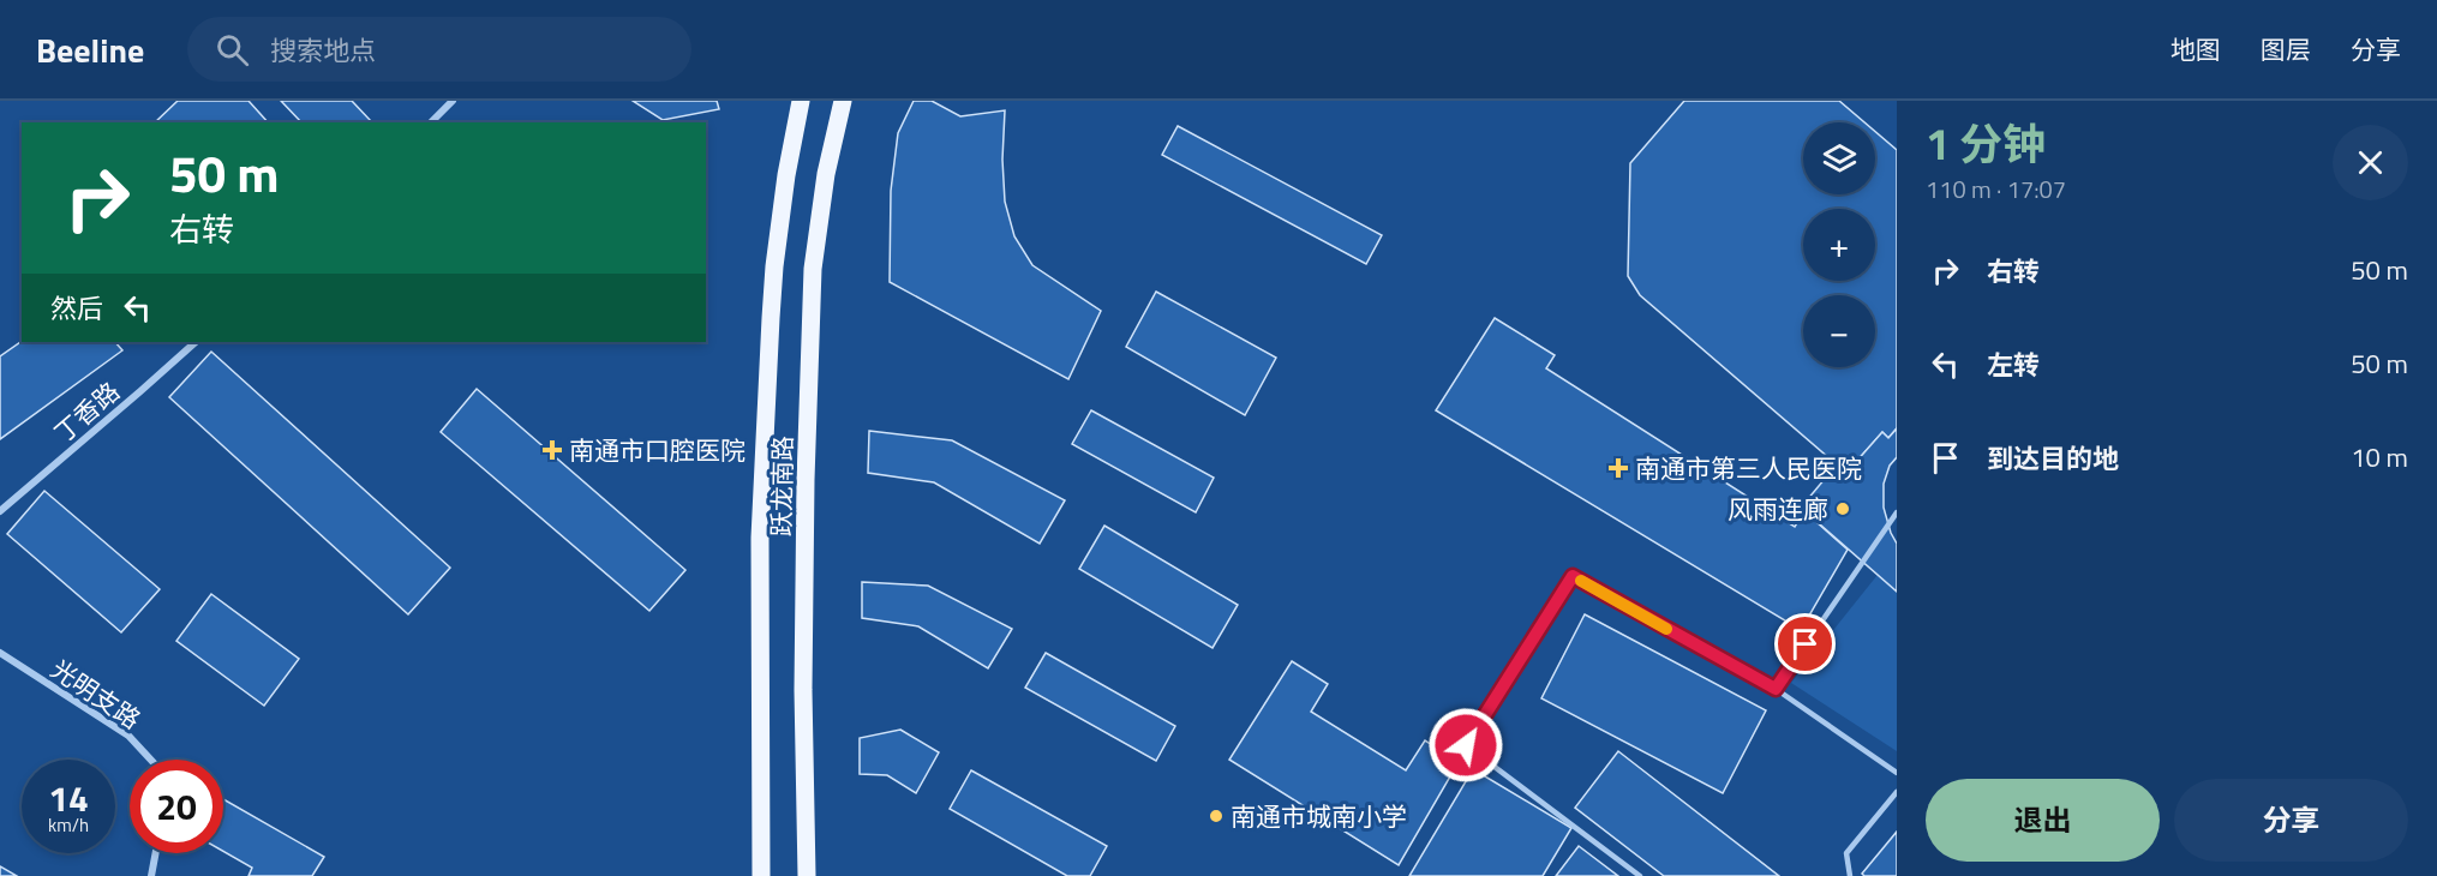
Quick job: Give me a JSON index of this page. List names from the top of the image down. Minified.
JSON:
{"streets":{"main road":["跃龙南路"],"street":["丁香路","光明支路"]},"places":{"health":["南通市口腔医院","南通市第三人民医院"],"other":["风雨连廊","南通市城南小学"]},"page":{"header":"Beeline","search":"搜索地点","nav":["地图","图层","分享"],"heading":["1 分钟","110 m · 17:07"],"map_buttons":["+","−"],"turn":["50 m","右转"],"list":[{"name":"右转","value":"50 m"},{"name":"左转","value":"50 m"},{"name":"到达目的地","value":"10 m"}],"then":"然后","speed":"14 km/h","limit":"20","buttons":["退出","分享"]}}
